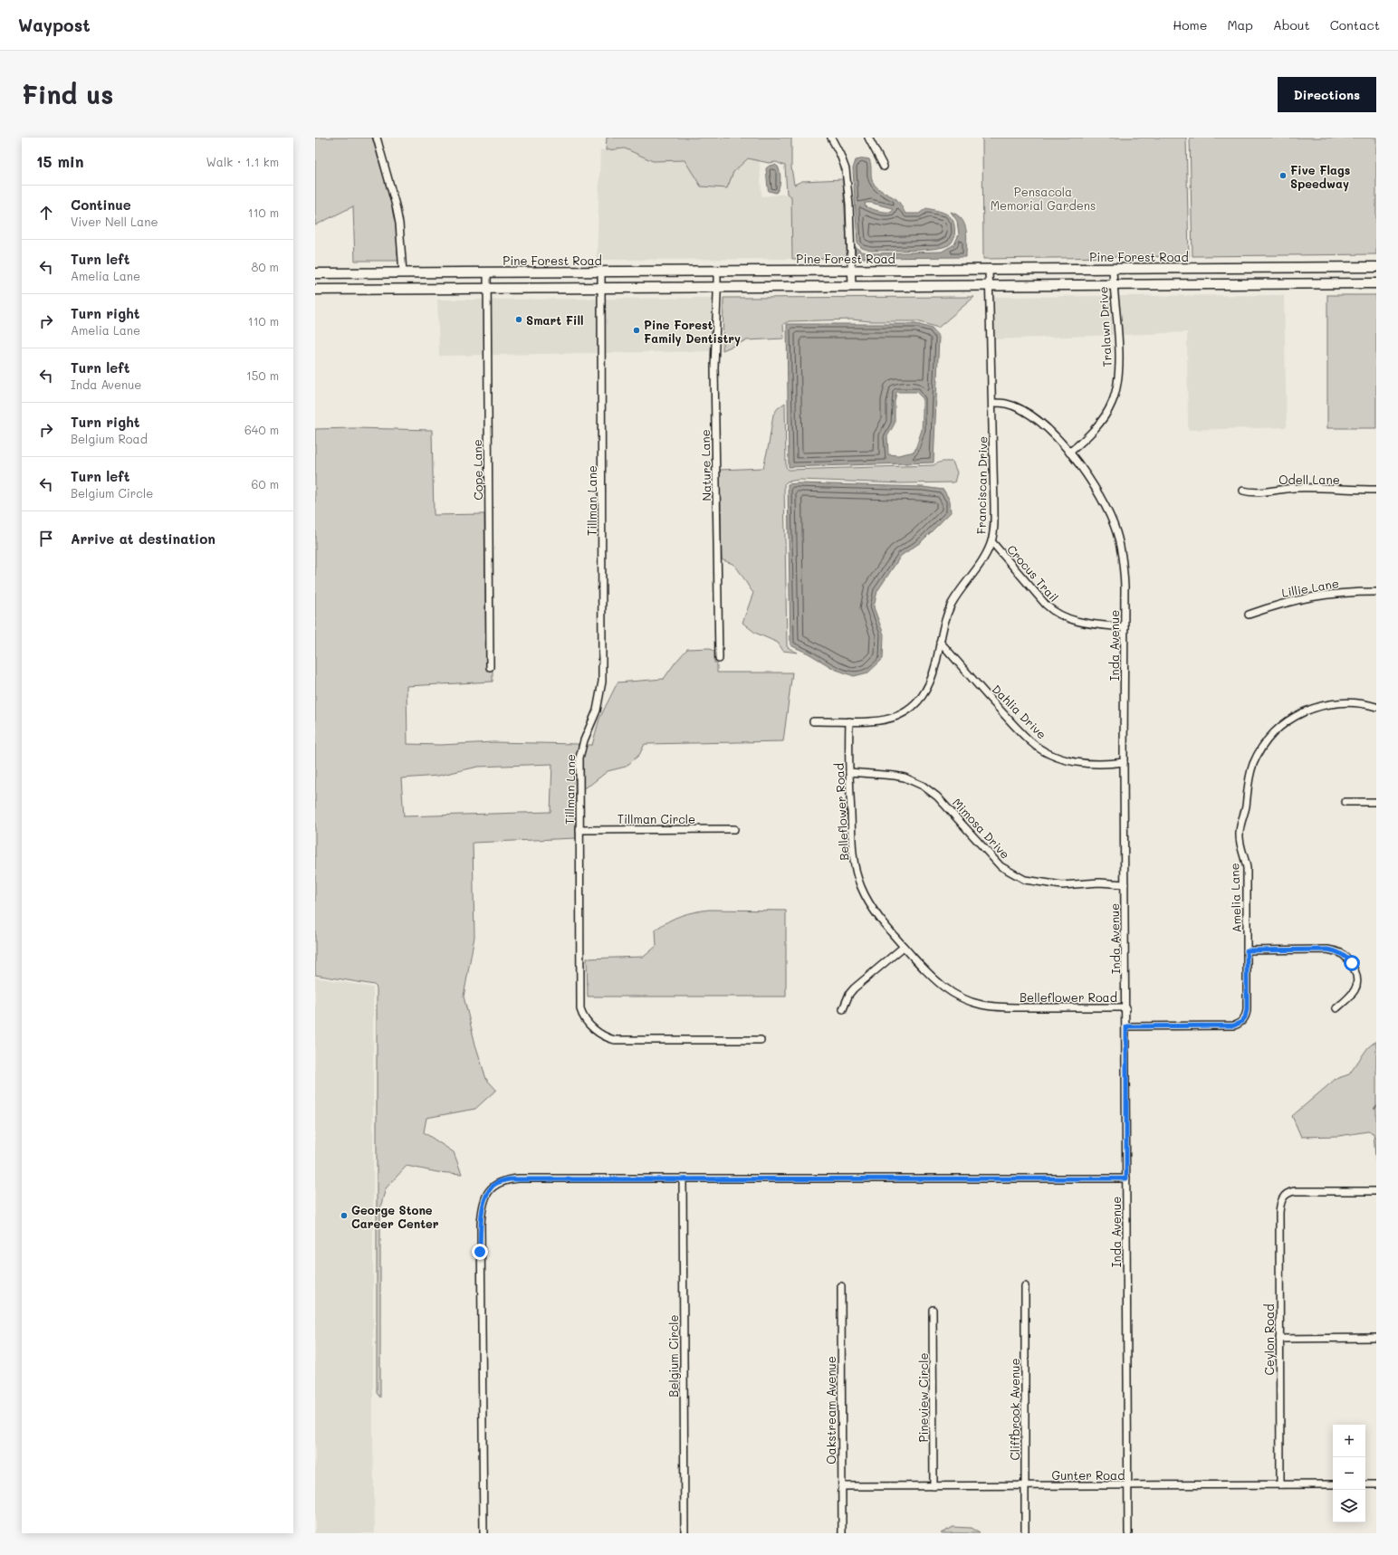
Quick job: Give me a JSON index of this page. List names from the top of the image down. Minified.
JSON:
{"streets":{"main road":["Pine Forest Road"],"street":["Tralawn Drive","Nature Lane","Cope Lane","Odell Lane","Franciscan Drive","Tillman Lane","Crocus Trail","Lillie Lane","Inda Avenue","Dahlia Drive","Belleflower Road","Tillman Circle","Mimosa Drive","Amelia Lane","Ceylon Road","Belgium Circle","Pineview Circle","Cliffbrook Avenue","Oakstream Avenue","Gunter Road"]},"crossings":[["Pine Forest Road","Tralawn Drive"],["Pine Forest Road","Nature Lane"],["Pine Forest Road","Cope Lane"],["Pine Forest Road","Franciscan Drive"],["Pine Forest Road","Tillman Lane"],["Tralawn Drive","Inda Avenue"],["Franciscan Drive","Crocus Trail"],["Franciscan Drive","Inda Avenue"],["Franciscan Drive","Dahlia Drive"],["Franciscan Drive","Belleflower Road"],["Tillman Lane","Tillman Circle"],["Crocus Trail","Inda Avenue"],["Inda Avenue","Dahlia Drive"],["Inda Avenue","Belleflower Road"],["Inda Avenue","Mimosa Drive"],["Inda Avenue","Amelia Lane"],["Inda Avenue","Gunter Road"],["Belleflower Road","Mimosa Drive"],["Ceylon Road","Gunter Road"],["Pineview Circle","Gunter Road"],["Cliffbrook Avenue","Gunter Road"],["Oakstream Avenue","Gunter Road"]],"parks":["Pensacola Memorial Gardens"],"places":["Five Flags Speedway","Smart Fill","Pine Forest Family Dentistry","George Stone Career Center"],"page":{"header":"Waypost","nav":["Home","Map","About","Contact"],"buttons":"Directions","title":"Find us","heading":["15 min","Walk · 1.1 km"],"list":[["Continue","Viver Nell Lane","110 m"],["Turn left","Amelia Lane","80 m"],["Turn right","Amelia Lane","110 m"],["Turn left","Inda Avenue","150 m"],["Turn right","Belgium Road","640 m"],["Turn left","Belgium Circle","60 m"],"Arrive at destination"],"map_buttons":["+","−"]}}
